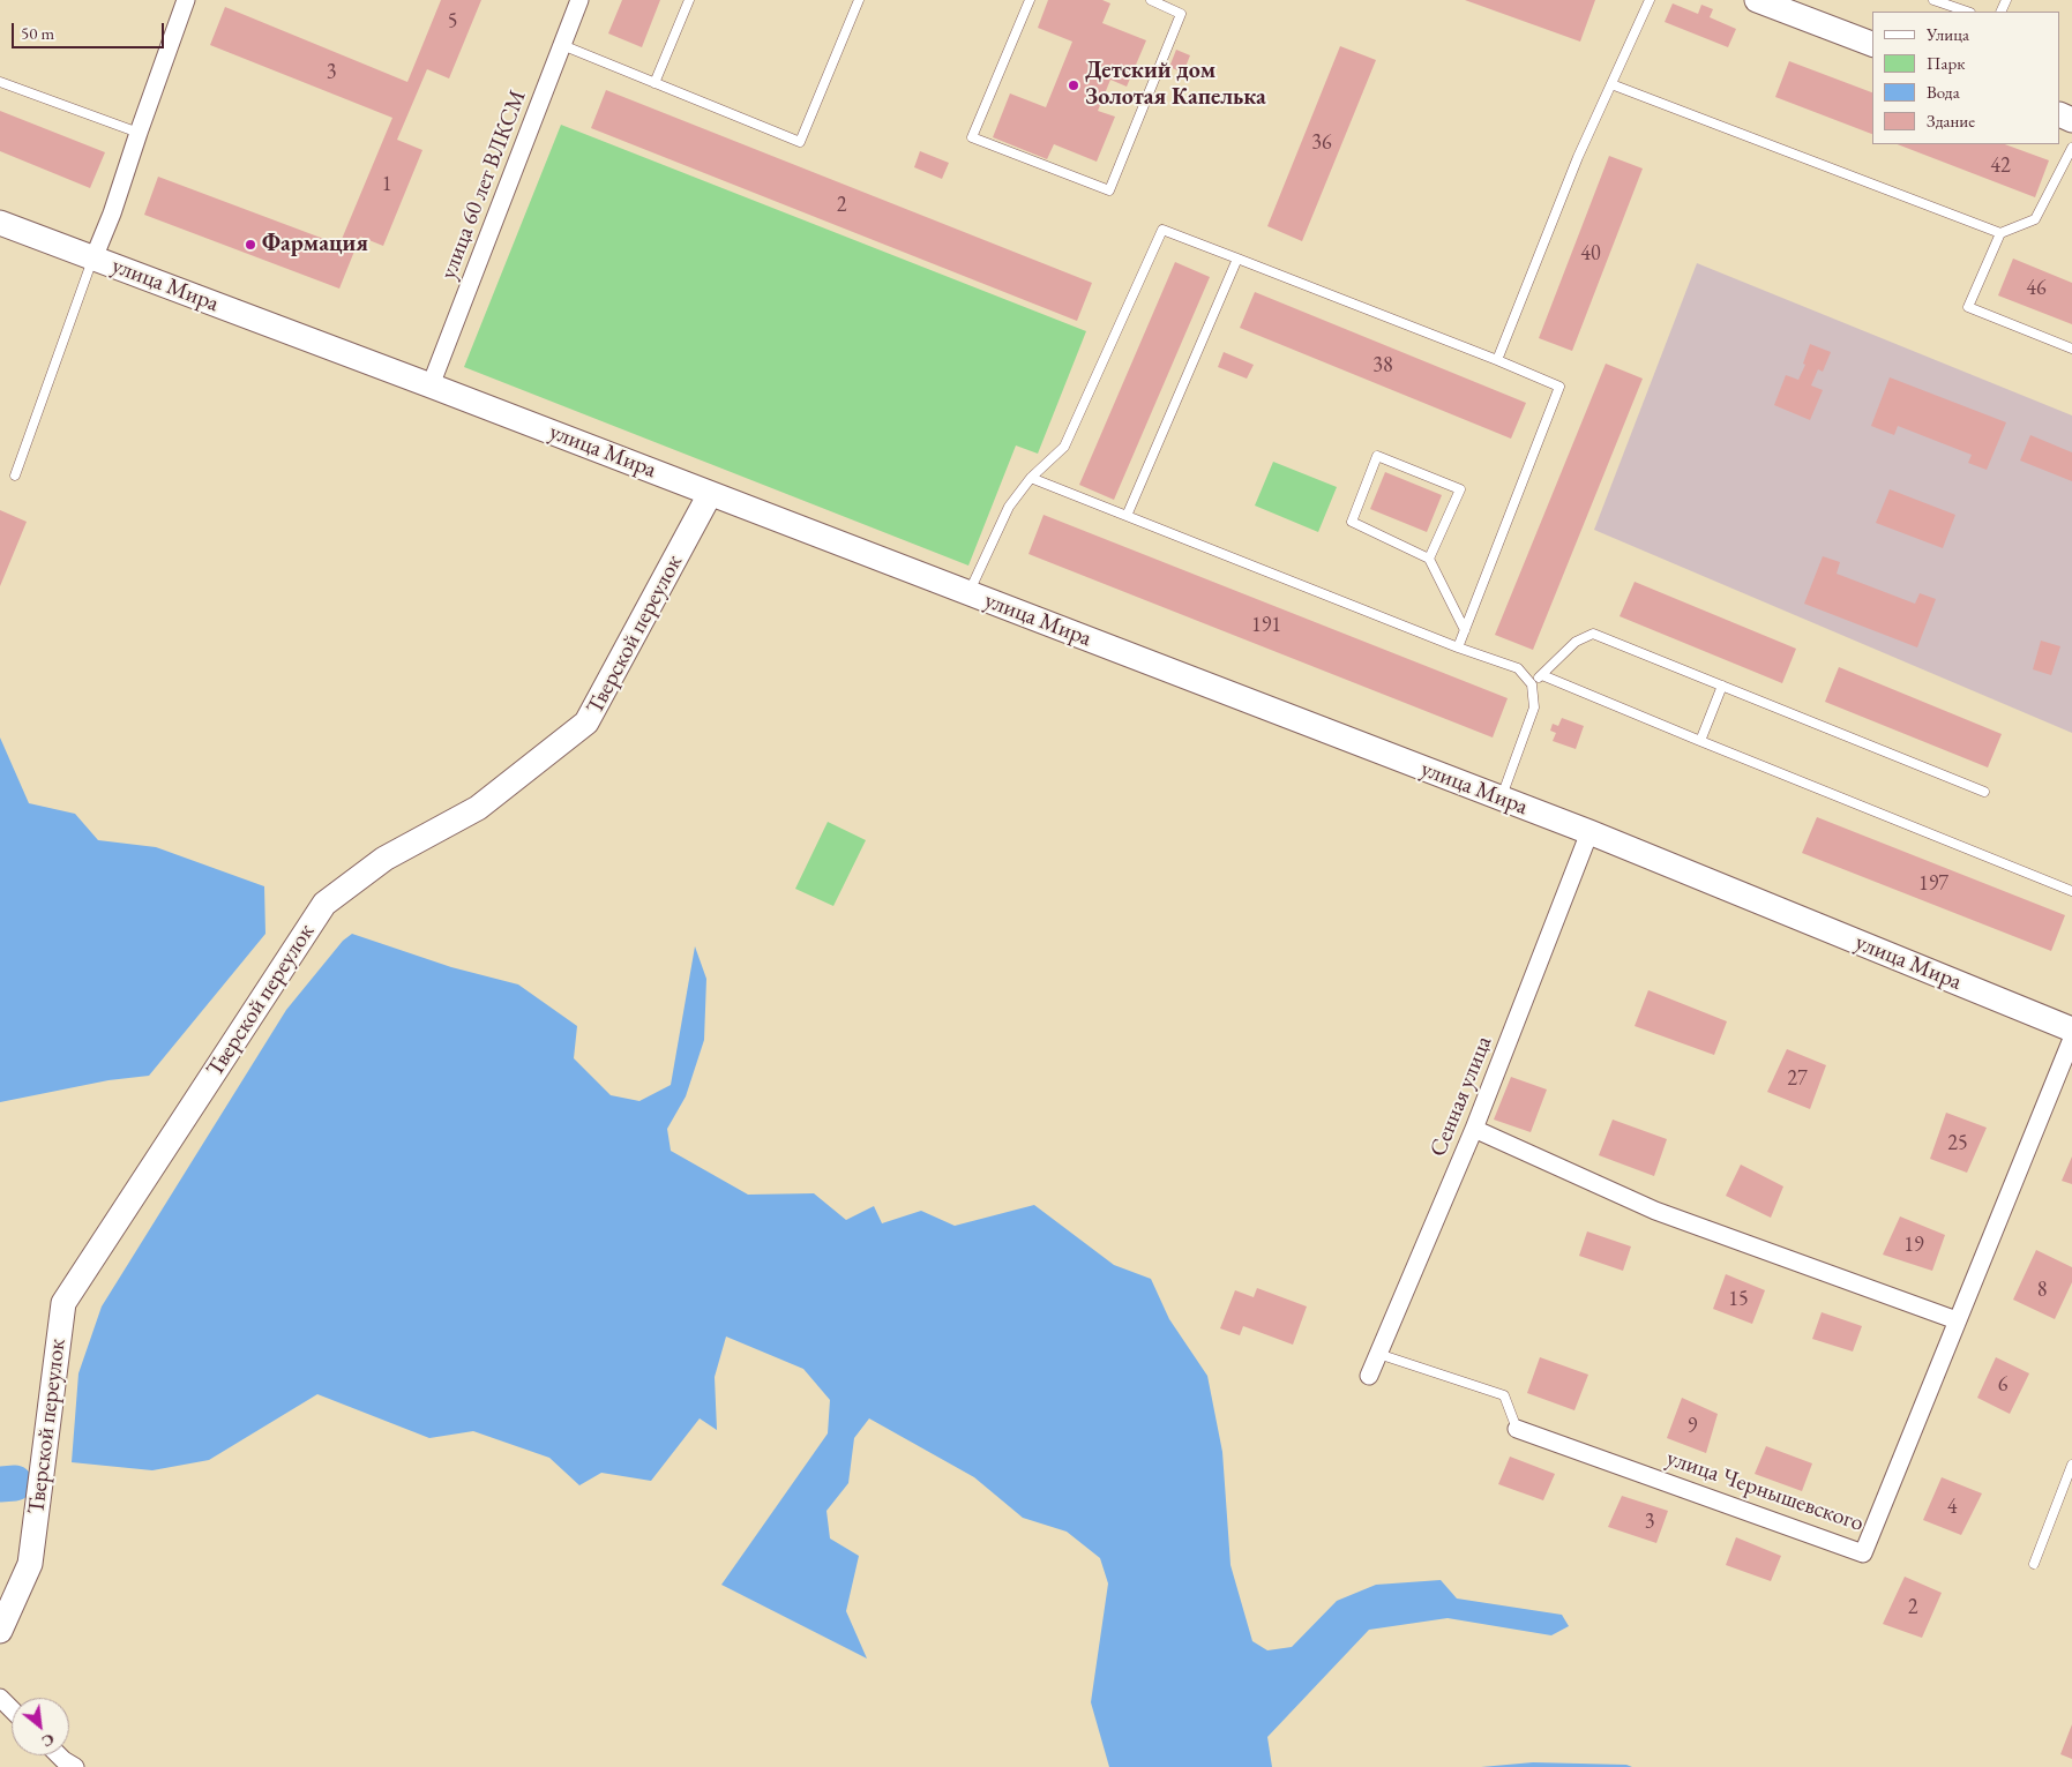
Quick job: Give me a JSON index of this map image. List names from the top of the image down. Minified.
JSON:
{"streets":{"street":["улица 60 лет ВЛКСМ","улица Мира","Тверской переулок","Сенная улица","улица Чернышевского"]},"crossings":[["улица 60 лет ВЛКСМ","улица Мира"],["улица Мира","Тверской переулок"],["улица Мира","Сенная улица"]],"places":["Детский дом Золотая Капелька","Фармация"],"house_numbers":["5","3","36","42","1","2","40","46","38","191","197","27","25","19","8","15","6","9","4","3","2"],"legend":["Улица","Парк","Вода","Здание"],"scale_bar":"50 m","north":"bottom right"}
